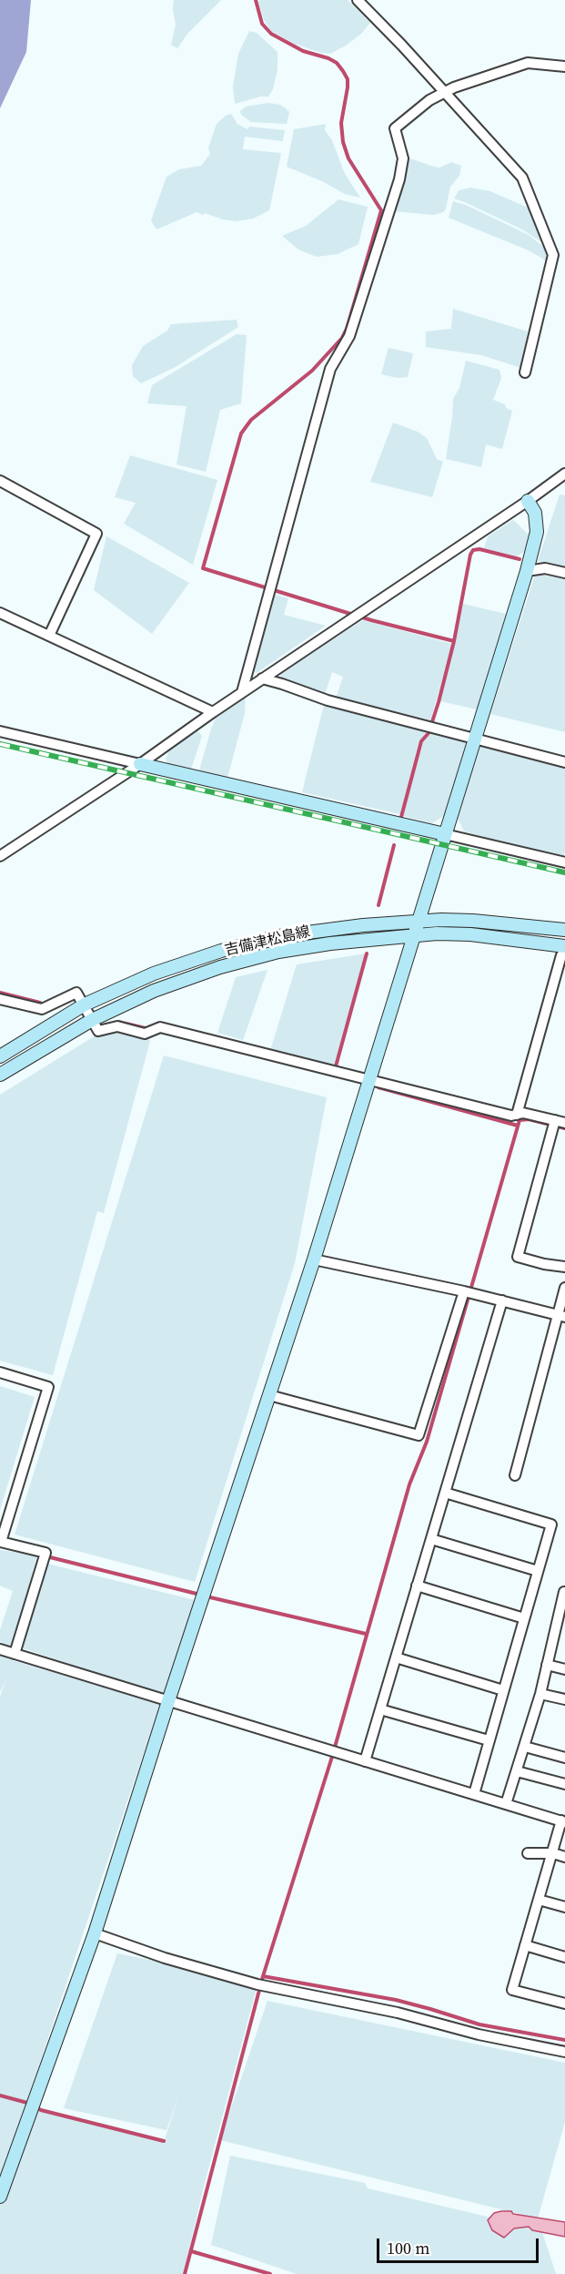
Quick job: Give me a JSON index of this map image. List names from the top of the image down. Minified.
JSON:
{"streets":{"street":["吉備津松島線"]},"scale_bar":"100 m"}
